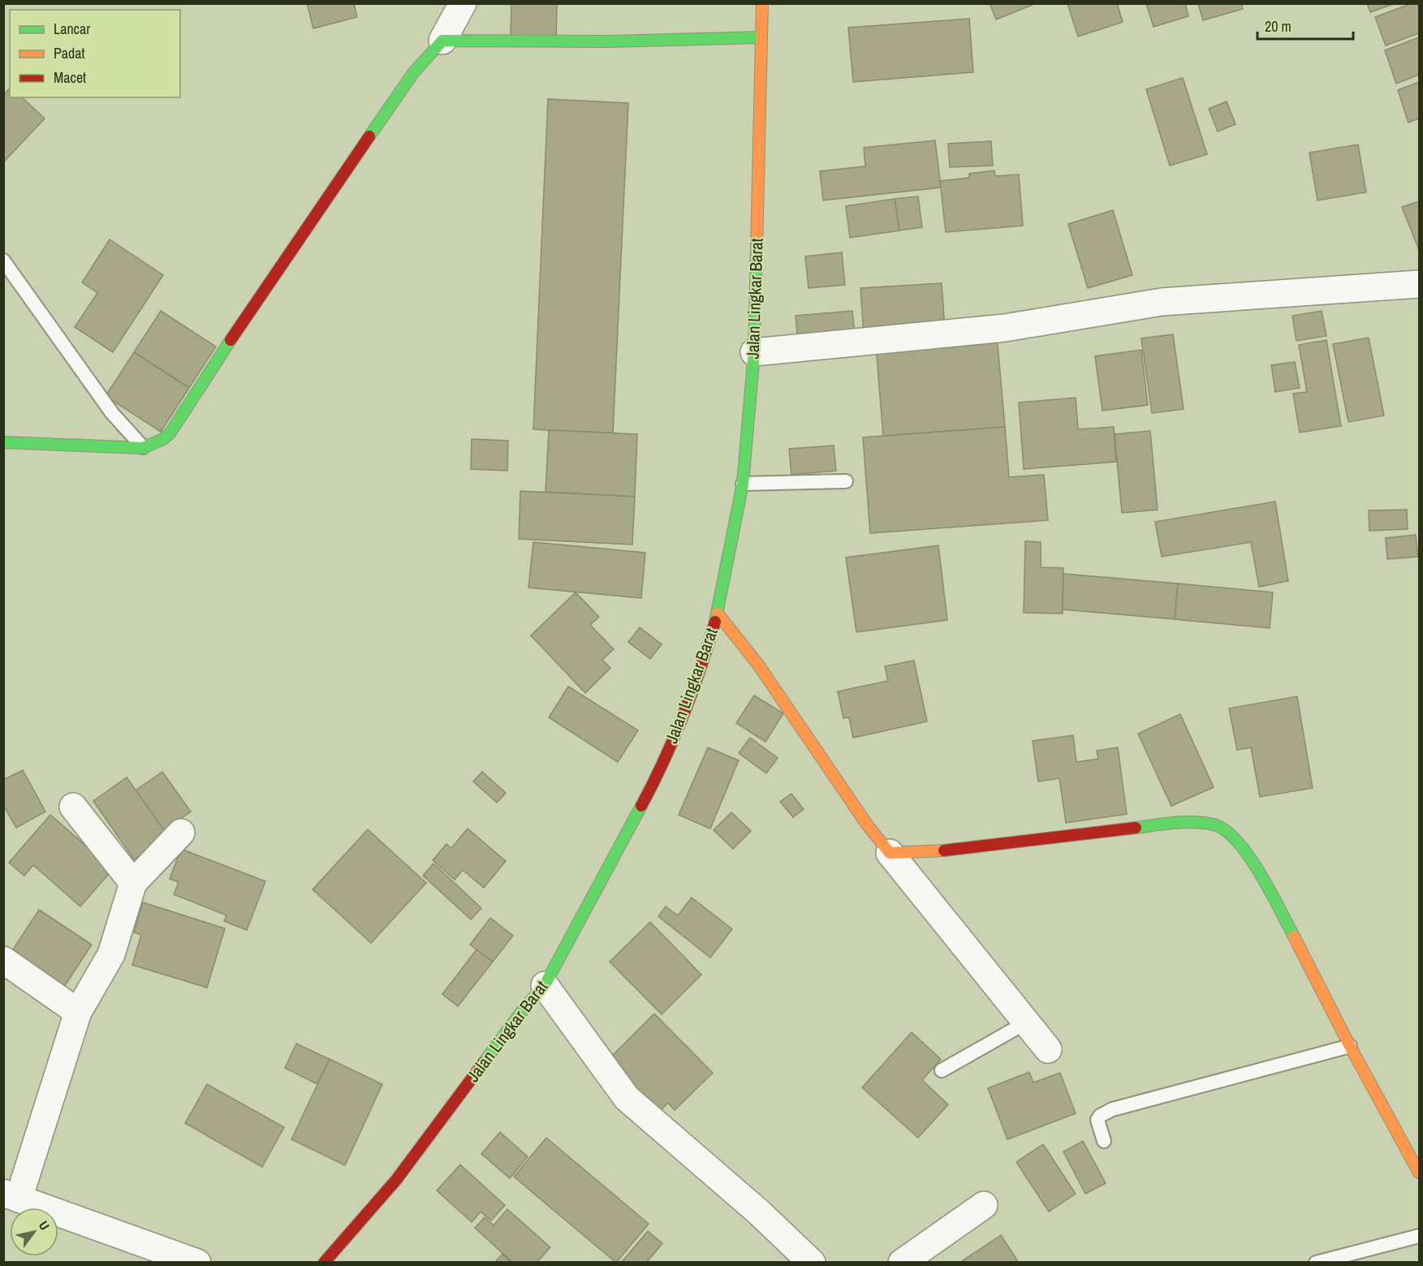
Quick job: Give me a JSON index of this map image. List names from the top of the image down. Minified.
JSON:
{"streets":{"main road":["Jalan Lingkar Barat"]},"legend":["Lancar","Padat","Macet"],"scale_bar":"20 m","north":"top right"}
